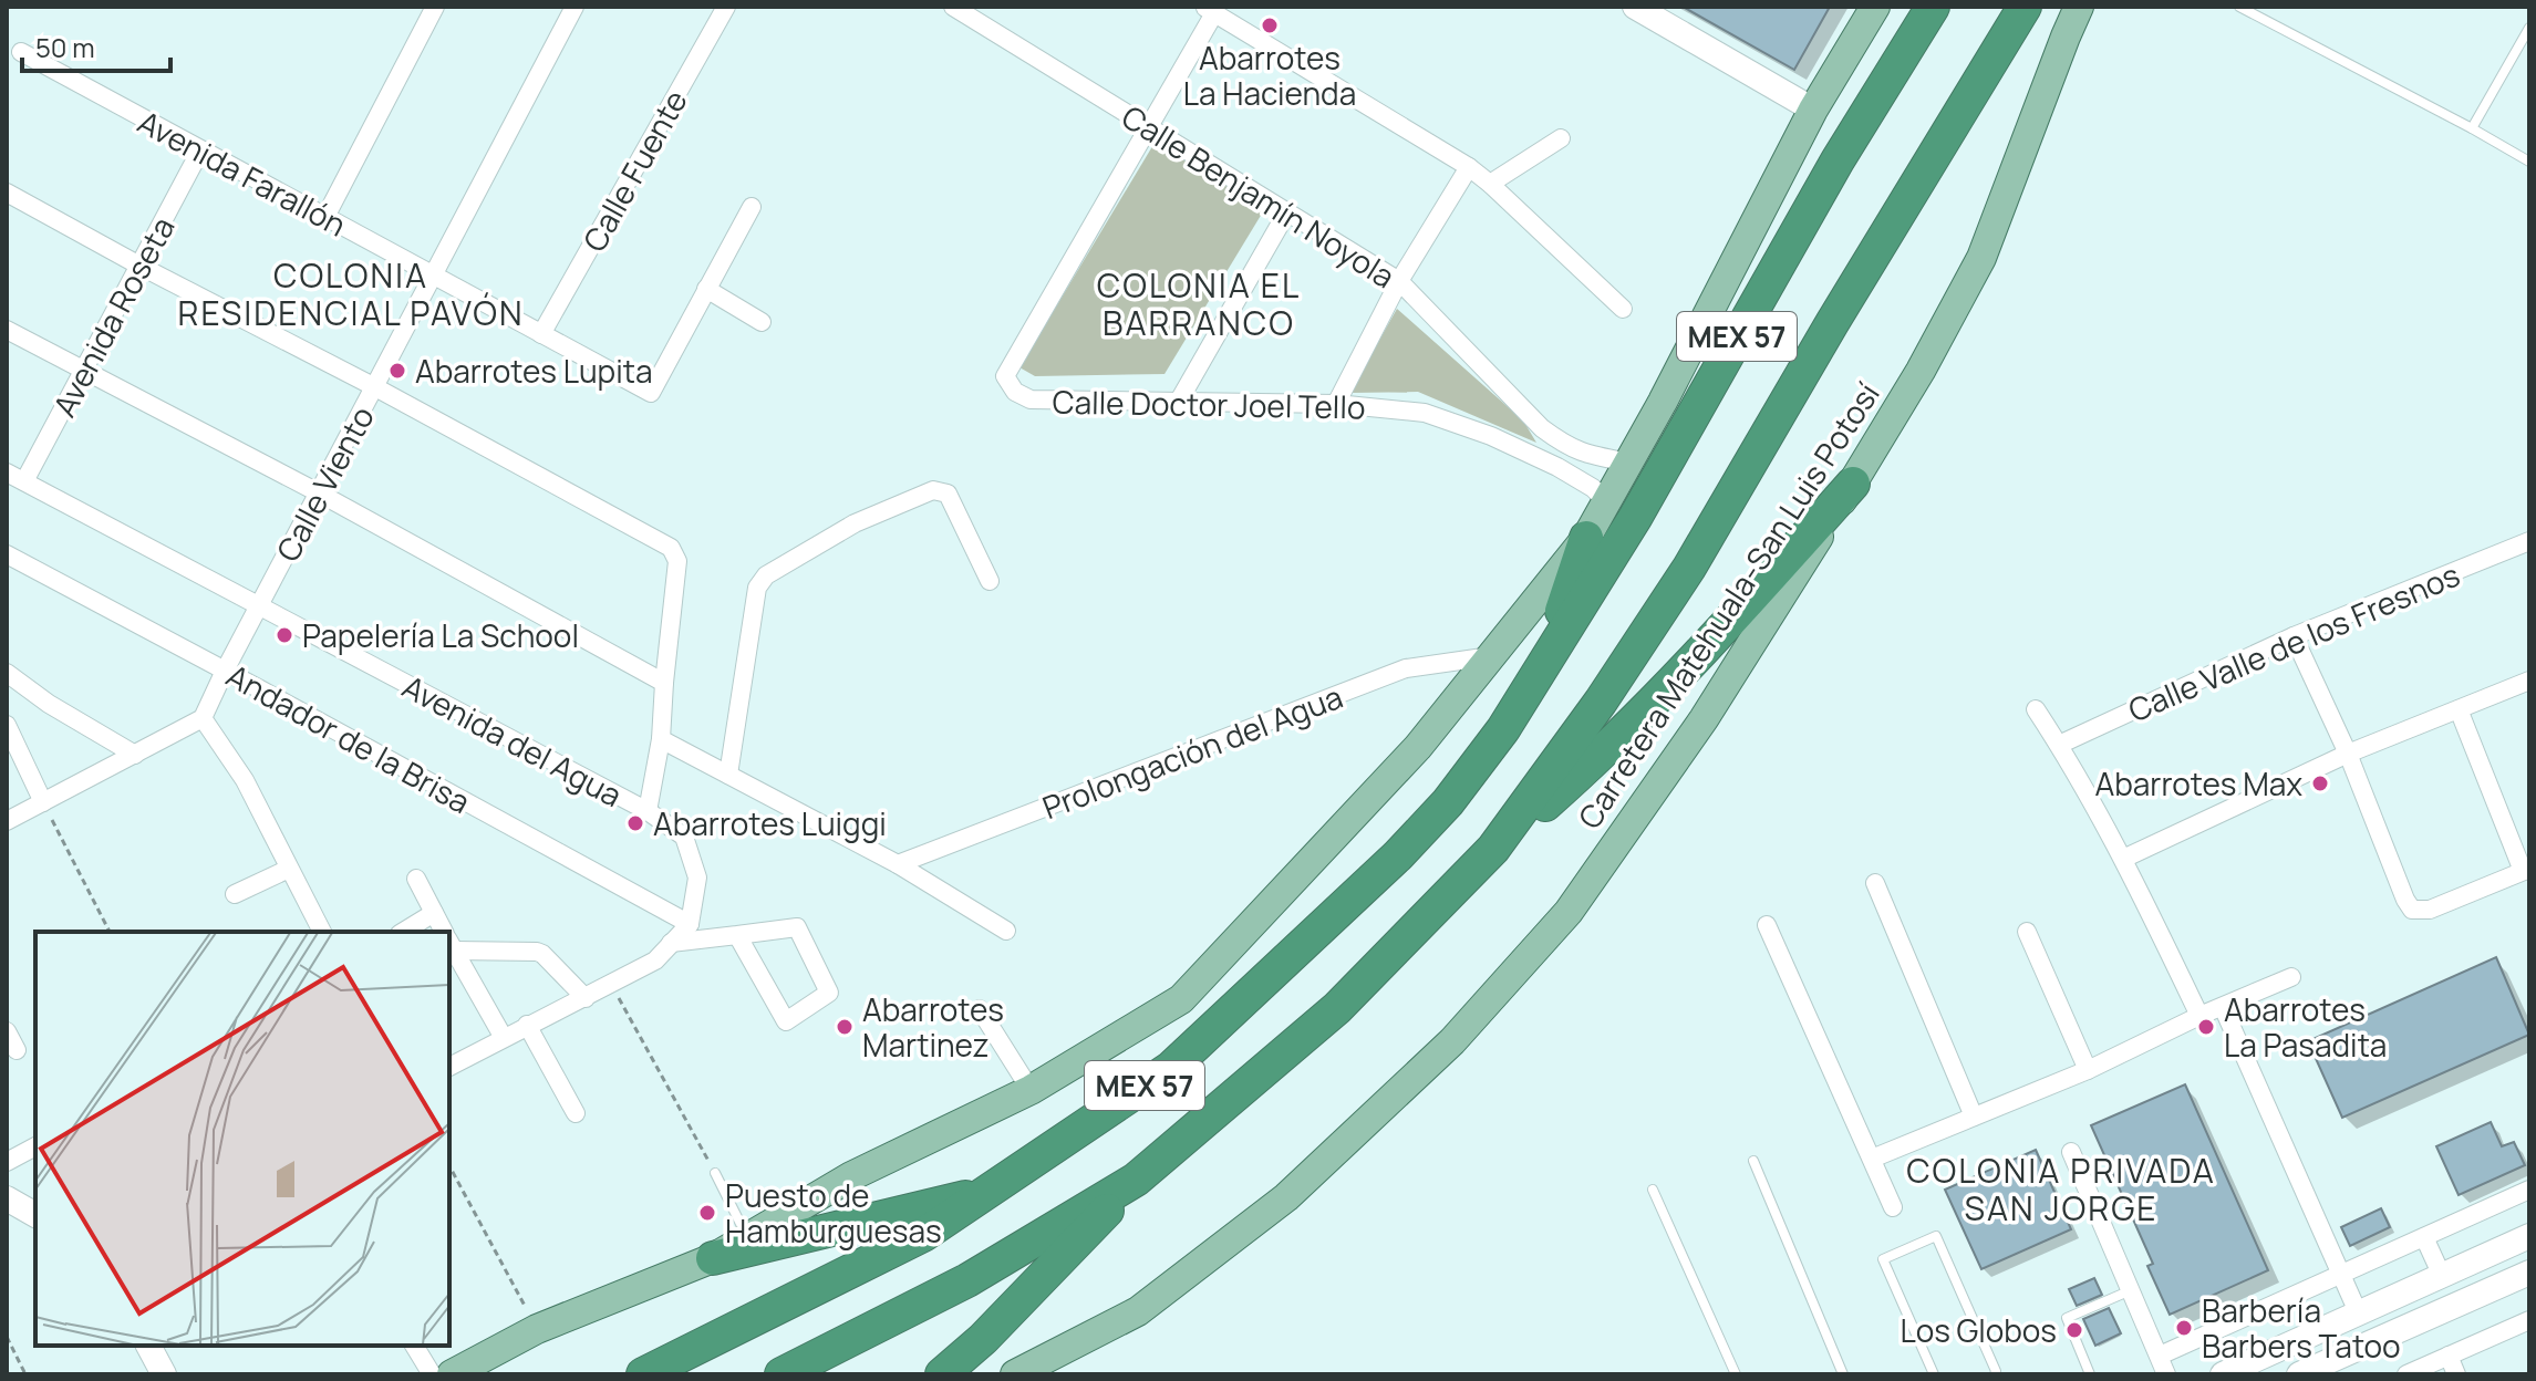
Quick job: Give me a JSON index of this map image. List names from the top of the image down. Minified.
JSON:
{"streets":{"highway":["MEX 57"],"main road":["Carretera Matehuala-San Luis Potosí"],"street":["Calle Fuente","Avenida Farallón","Calle Benjamín Noyola","Avenida Roseta","Calle Doctor Joel Tello","Calle Viento","Calle Valle de los Fresnos","Andador de la Brisa","Avenida del Agua","Prolongación del Agua"]},"crossings":[["Calle Fuente","Avenida Farallón"],["Avenida Farallón","Avenida Roseta"],["Avenida Farallón","Calle Viento"],["Calle Benjamín Noyola","Calle Doctor Joel Tello"],["Avenida Roseta","Avenida del Agua"],["Calle Viento","Andador de la Brisa"],["Calle Viento","Avenida del Agua"],["Andador de la Brisa","Avenida del Agua"]],"districts":["COLONIA RESIDENCIAL PAVÓN","COLONIA EL BARRANCO","COLONIA PRIVADA SAN JORGE"],"places":["Abarrotes La Hacienda","Abarrotes Lupita","Papelería La School","Abarrotes Max","Abarrotes Luiggi","Abarrotes Martinez","Abarrotes La Pasadita","Puesto de Hamburguesas","Barbería Barbers Tatoo","Los Globos"],"scale_bar":"50 m"}
